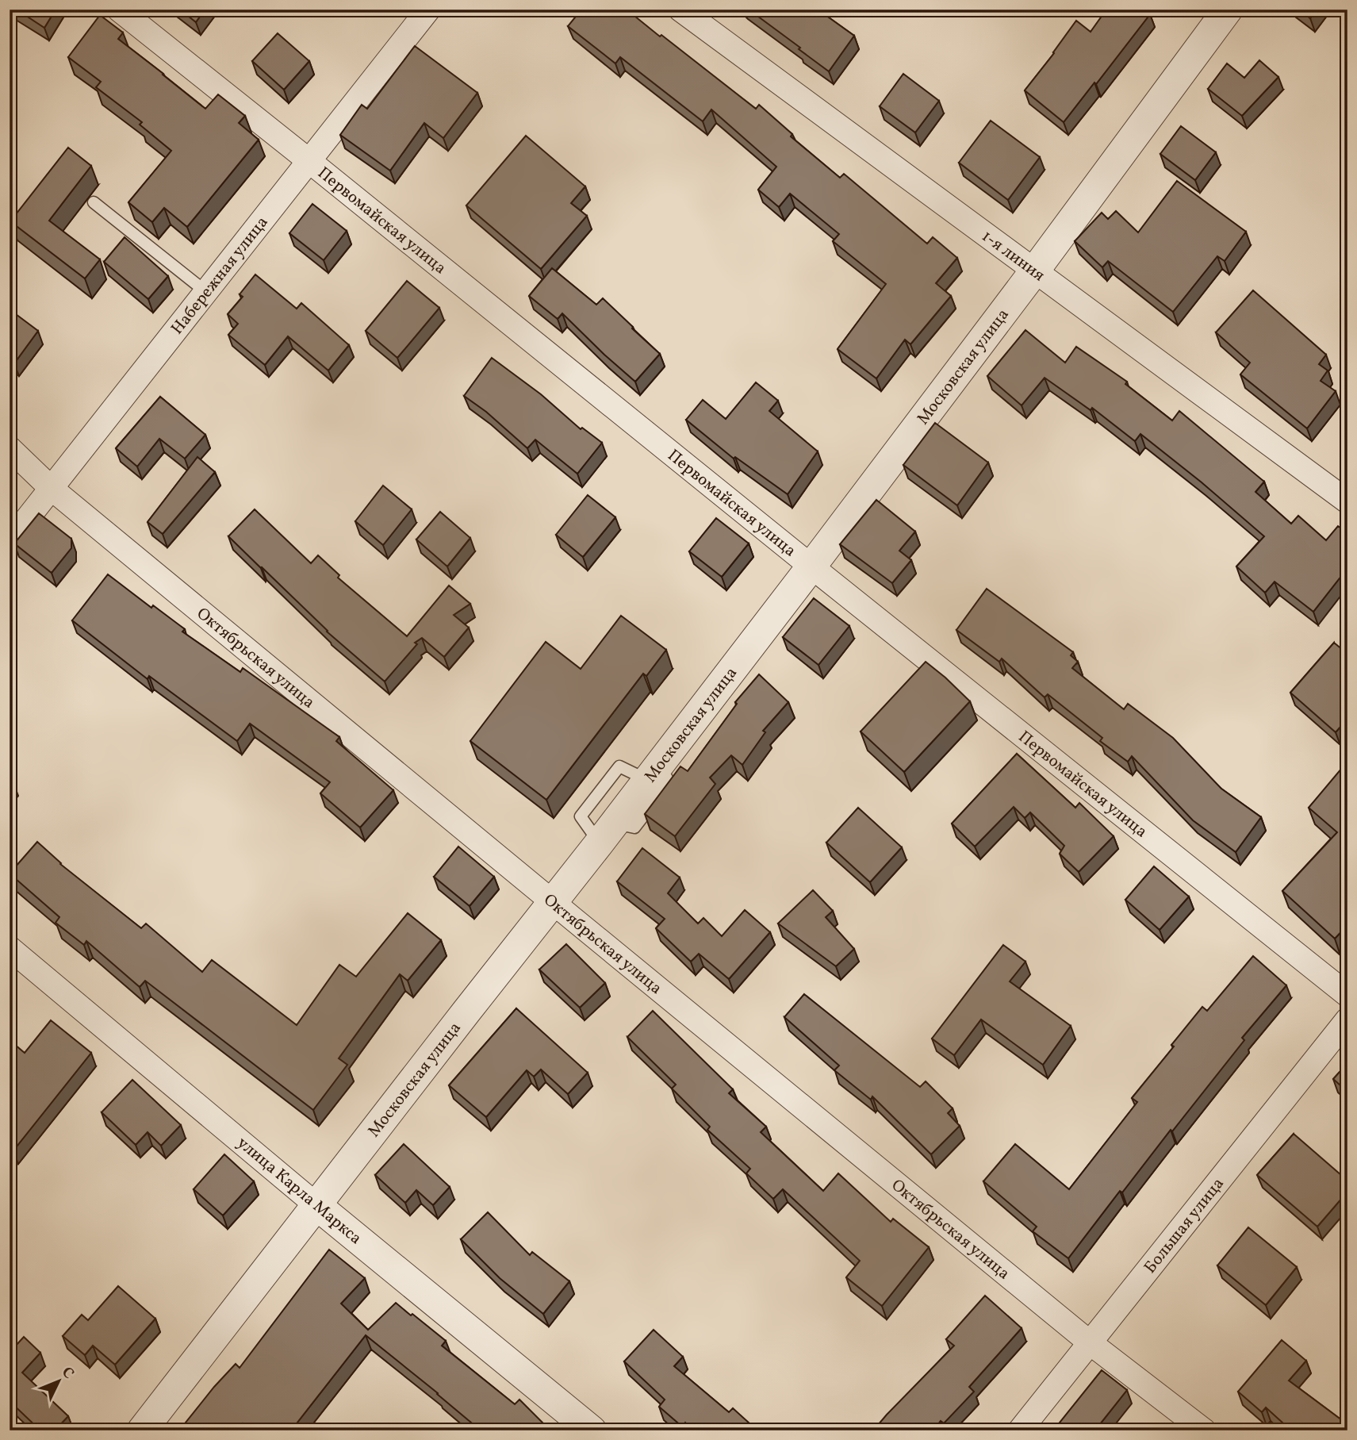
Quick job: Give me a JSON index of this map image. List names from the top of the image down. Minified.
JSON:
{"streets":{"street":["Первомайская улица","1-я линия","Набережная улица","Московская улица","Октябрьская улица","улица Карла Маркса","Большая улица"]},"crossings":[["Первомайская улица","Набережная улица"],["Первомайская улица","Московская улица"],["1-я линия","Московская улица"],["Набережная улица","Октябрьская улица"],["Московская улица","Октябрьская улица"],["Московская улица","улица Карла Маркса"],["Октябрьская улица","Большая улица"]],"north":"top right"}
